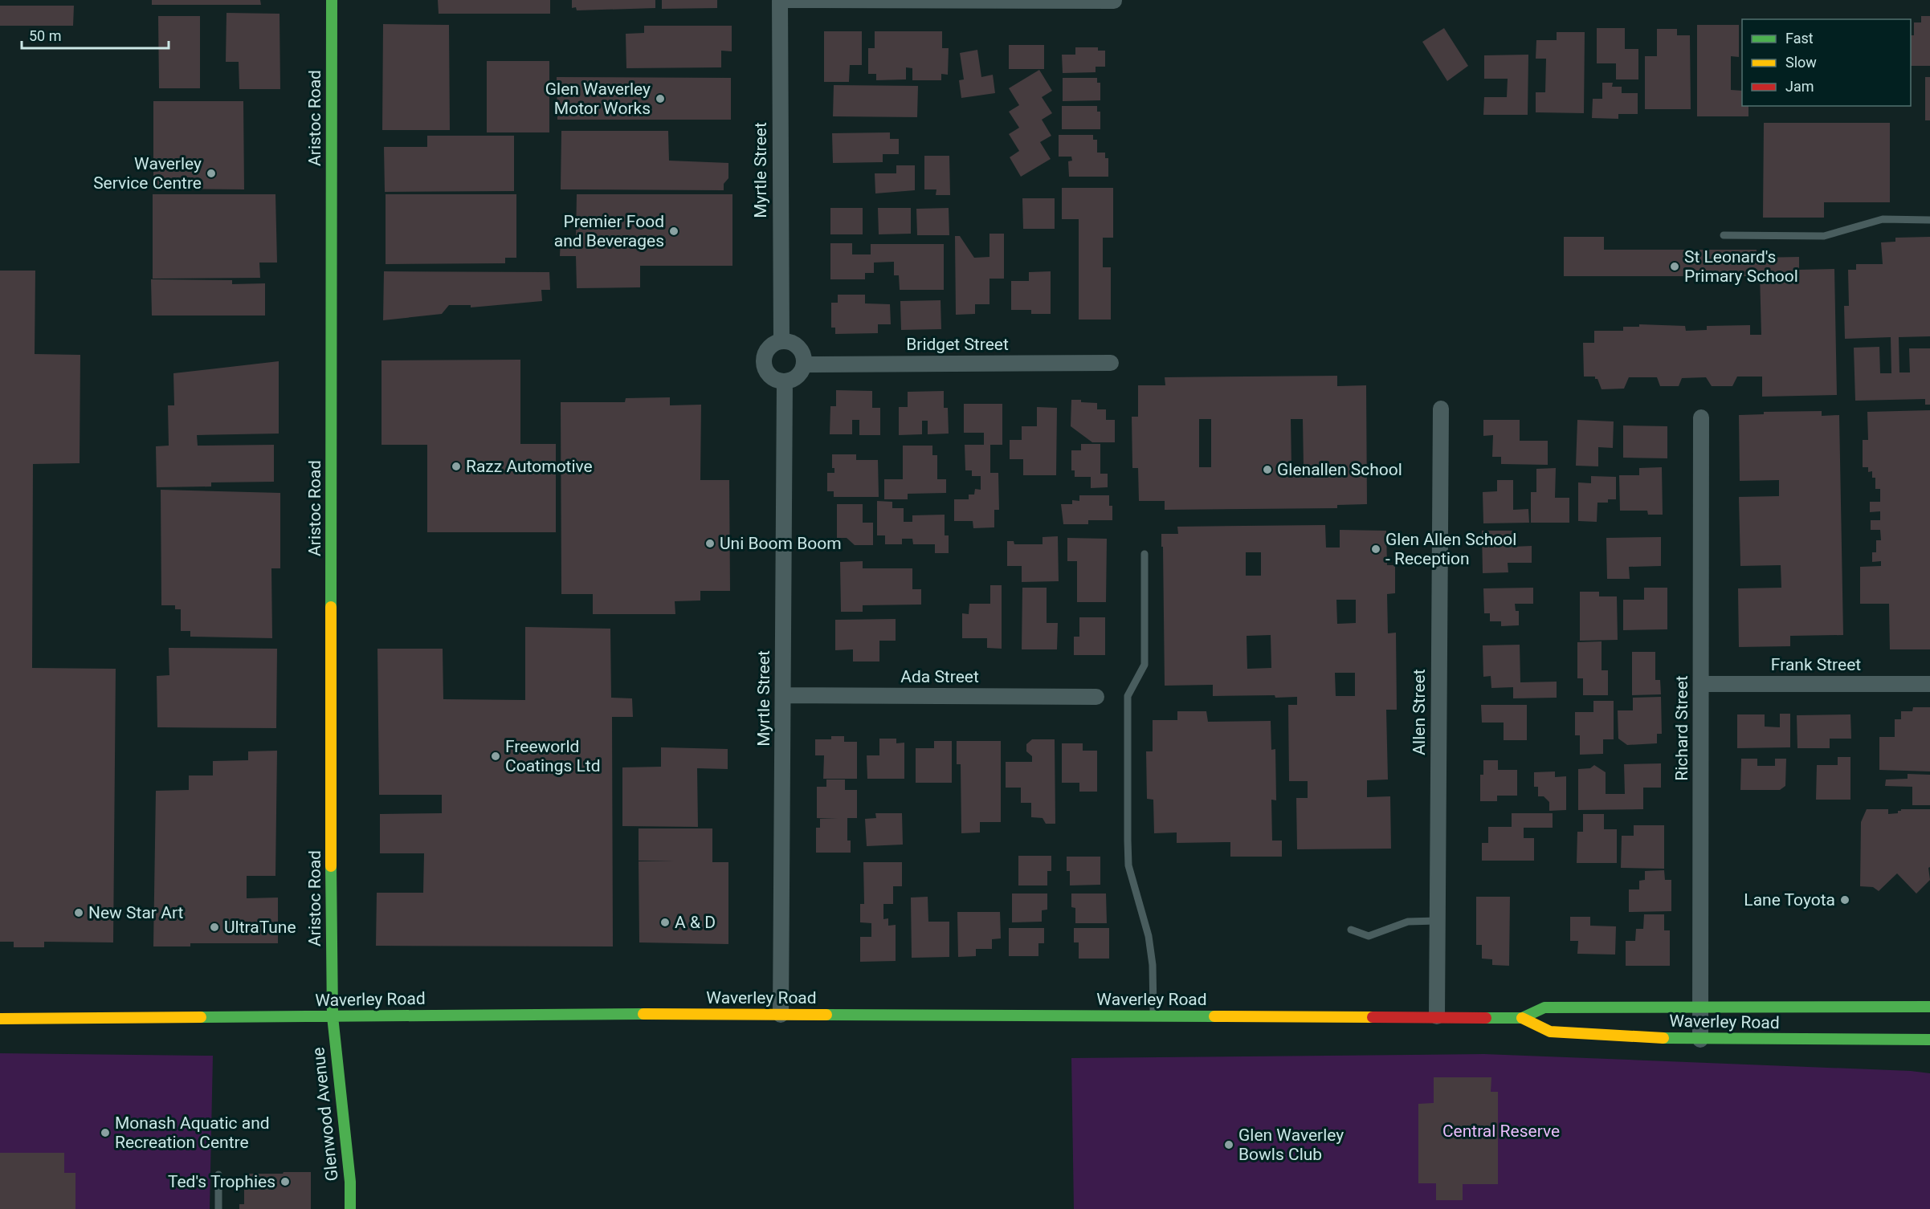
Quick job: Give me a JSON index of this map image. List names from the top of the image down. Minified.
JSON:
{"streets":{"main road":["Aristoc Road","Waverley Road","Glenwood Avenue"],"street":["Myrtle Street","Bridget Street","Frank Street","Ada Street","Allen Street","Richard Street"]},"crossings":[["Aristoc Road","Waverley Road"],["Aristoc Road","Glenwood Avenue"],["Myrtle Street","Bridget Street"],["Myrtle Street","Ada Street"],["Myrtle Street","Waverley Road"],["Frank Street","Richard Street"],["Allen Street","Waverley Road"],["Richard Street","Waverley Road"],["Waverley Road","Glenwood Avenue"]],"parks":["Central Reserve"],"places":["Glen Waverley Motor Works","Waverley Service Centre","Premier Food and Beverages","St Leonard's Primary School","Razz Automotive","Glenallen School","Uni Boom Boom","Glen Allen School - Reception","Freeworld Coatings Ltd","Lane Toyota","New Star Art","A & D","UltraTune","Monash Aquatic and Recreation Centre","Glen Waverley Bowls Club","Ted's Trophies"],"legend":["Fast","Slow","Jam"],"scale_bar":"50 m"}
